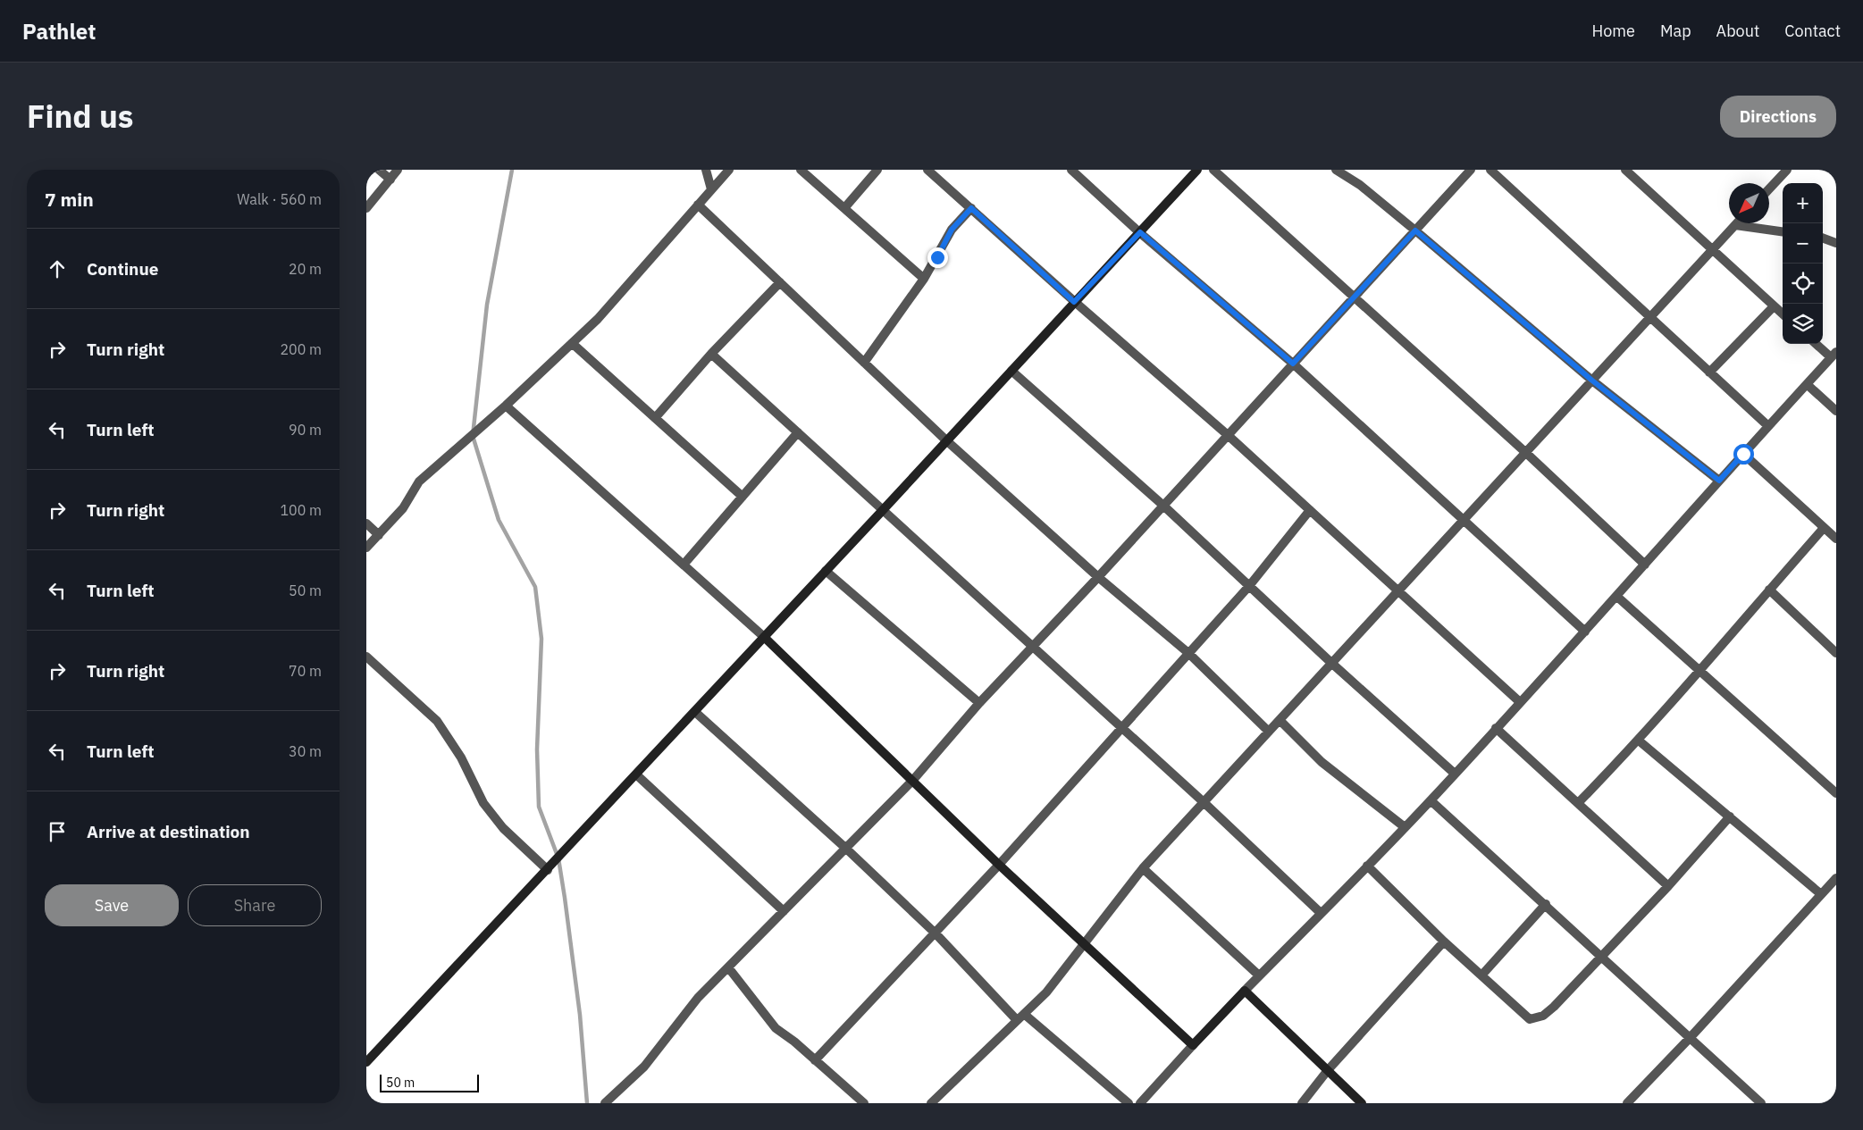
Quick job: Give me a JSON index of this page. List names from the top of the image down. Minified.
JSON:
{"scale_bar":"50 m","north":"bottom left","page":{"header":"Pathlet","nav":["Home","Map","About","Contact"],"title":"Find us","buttons":["Directions",["Save","Share"]],"heading":["7 min","Walk · 560 m"],"map_buttons":["+","−"],"list":[["Continue","20 m"],["Turn right","200 m"],["Turn left","90 m"],["Turn right","100 m"],["Turn left","50 m"],["Turn right","70 m"],["Turn left","30 m"],"Arrive at destination"],"scale":"50 m"}}
